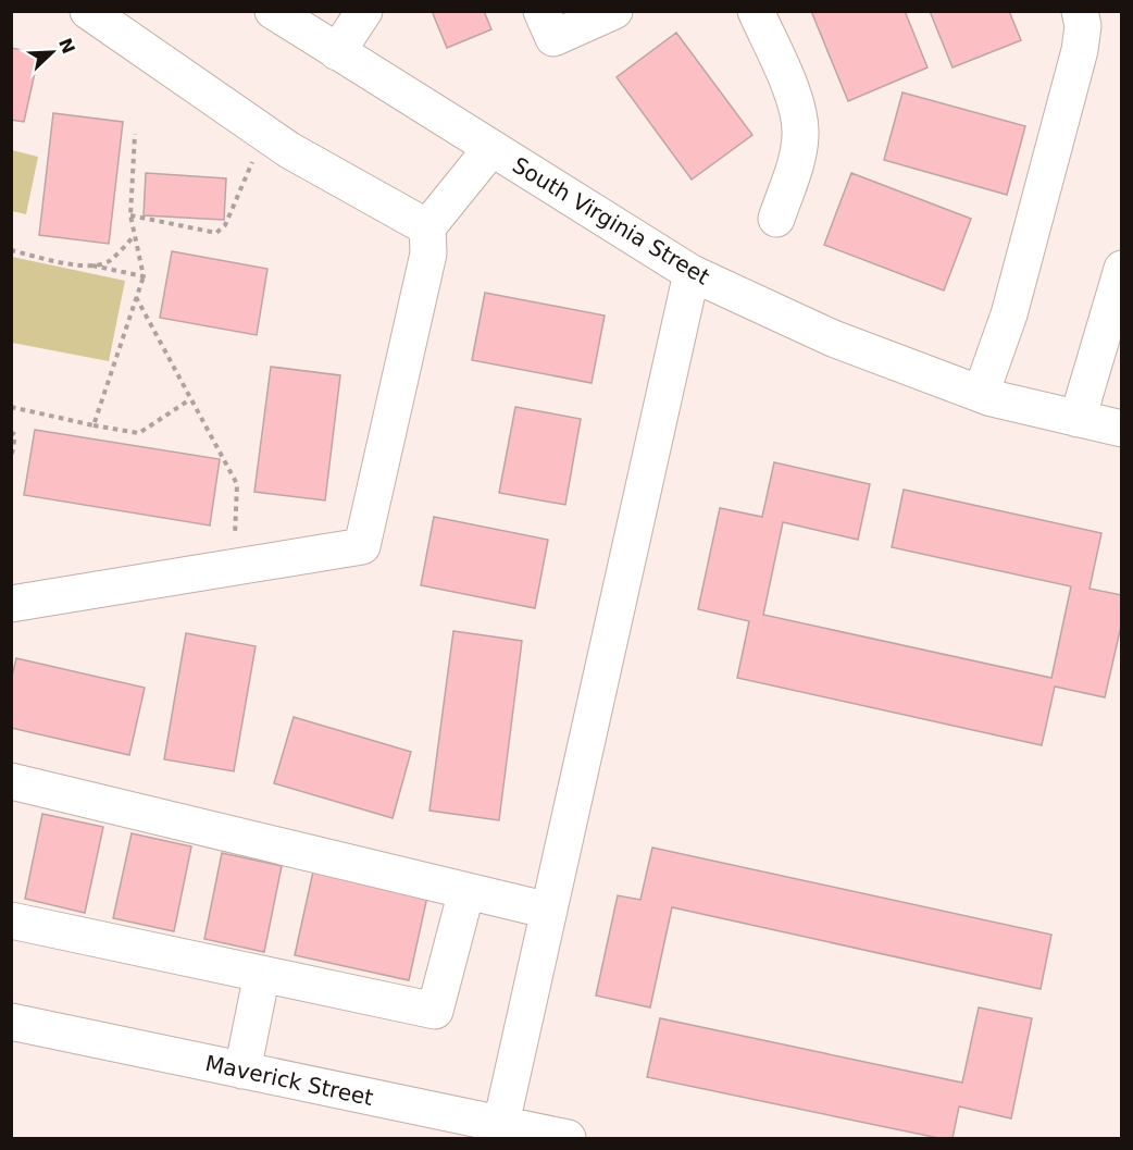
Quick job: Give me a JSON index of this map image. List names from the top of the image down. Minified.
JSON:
{"streets":{"street":["South Virginia Street","Maverick Street"]},"north":"top right"}
